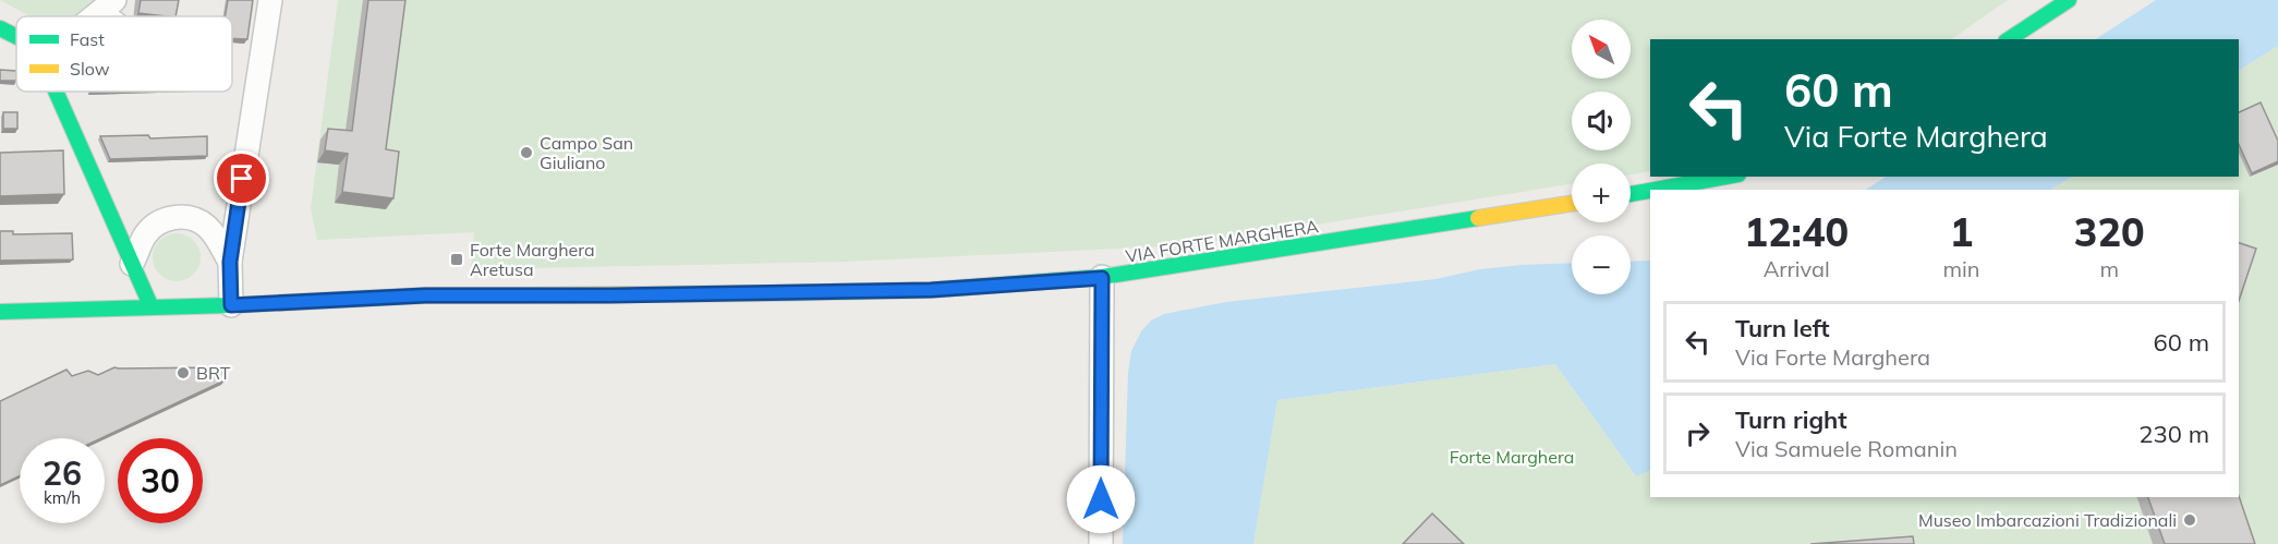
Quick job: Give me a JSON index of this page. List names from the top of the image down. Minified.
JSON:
{"streets":{"street":["VIA FORTE MARGHERA"]},"parks":["Forte Marghera"],"places":{"other":["Campo San Giuliano","BRT","Museo Imbarcazioni Tradizionali"],"transit":["Forte Marghera Aretusa"]},"legend":["Fast","Slow"],"north":"top left","page":{"map_buttons":["+","−"],"turn":["60 m","Via Forte Marghera"],"eta":["12:40","Arrival","1","min","320","m"],"list":[{"name":"Turn left","note":"Via Forte Marghera","value":"60 m"},{"name":"Turn right","note":"Via Samuele Romanin","value":"230 m"}],"speed":"26 km/h","limit":"30"}}
